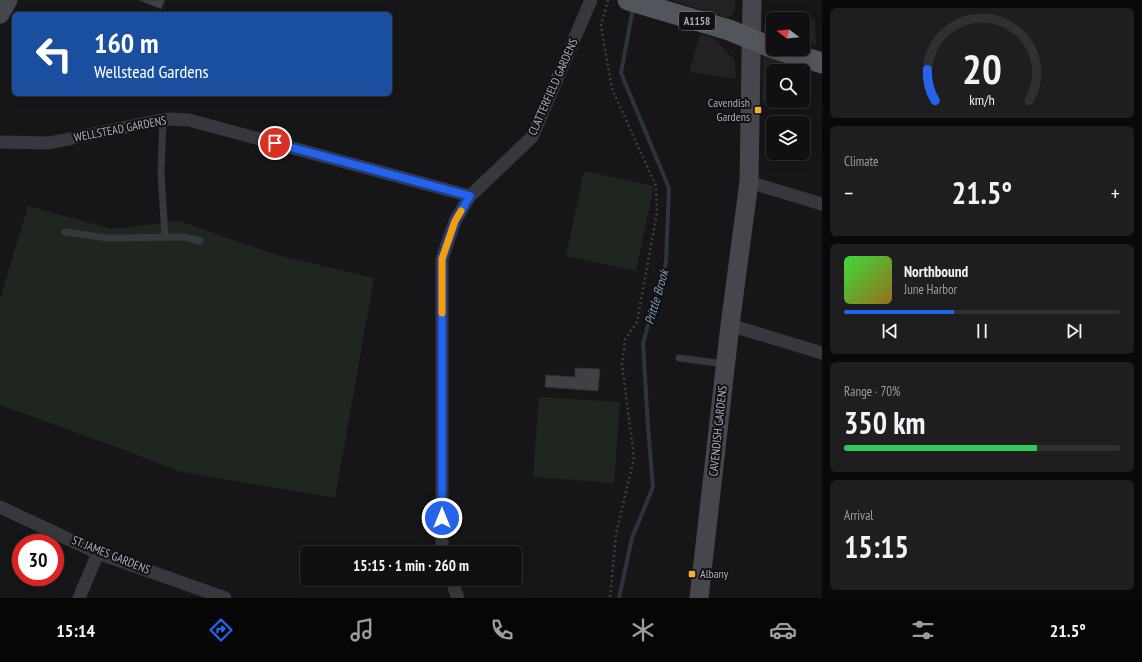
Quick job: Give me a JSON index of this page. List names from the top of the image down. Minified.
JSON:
{"streets":{"main road":["A1158"],"street":["CLATTERFIELD GARDENS","WELLSTEAD GARDENS","CAVENDISH GARDENS","ST. JAMES GARDENS"]},"crossings":[["A1158","CAVENDISH GARDENS"],["CLATTERFIELD GARDENS","WELLSTEAD GARDENS"]],"water":["Prittle Brook"],"places":{"transit":["Cavendish Gardens","Albany"]},"north":"left","page":{"turn":["160 m","Wellstead Gardens"],"tile":["Climate",["Range · 70%","350 km"],["Arrival","15:15"]],"heat":["−","21.5°","+"],"song":["Northbound","June Harbor"],"limit":"30","trip":"15:15 · 1 min · 260 m","tabs":["15:14","21.5°"],"gauge":["20","km/h"]}}
